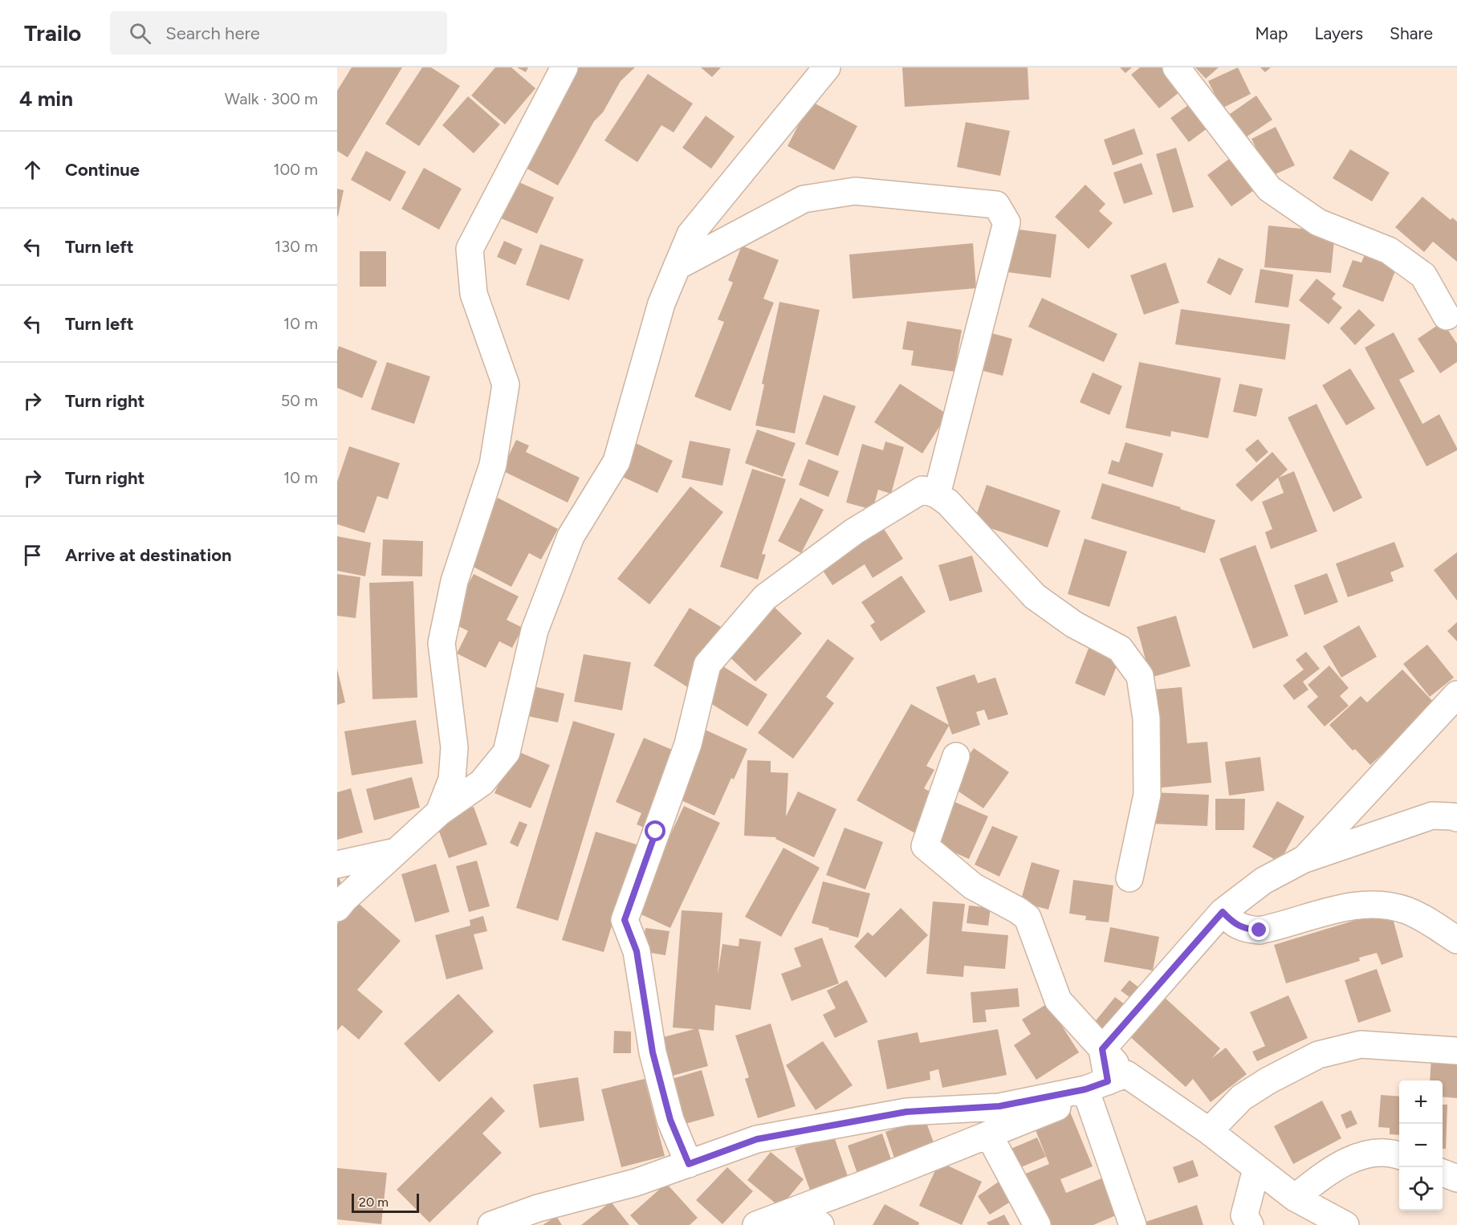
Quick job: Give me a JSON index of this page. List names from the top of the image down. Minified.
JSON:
{"scale_bar":"20 m","page":{"header":"Trailo","search":"Search here","nav":["Map","Layers","Share"],"heading":["4 min","Walk · 300 m"],"list":[["Continue","100 m"],["Turn left","130 m"],["Turn left","10 m"],["Turn right","50 m"],["Turn right","10 m"],"Arrive at destination"],"map_buttons":["+","−"],"scale":"20 m"}}
